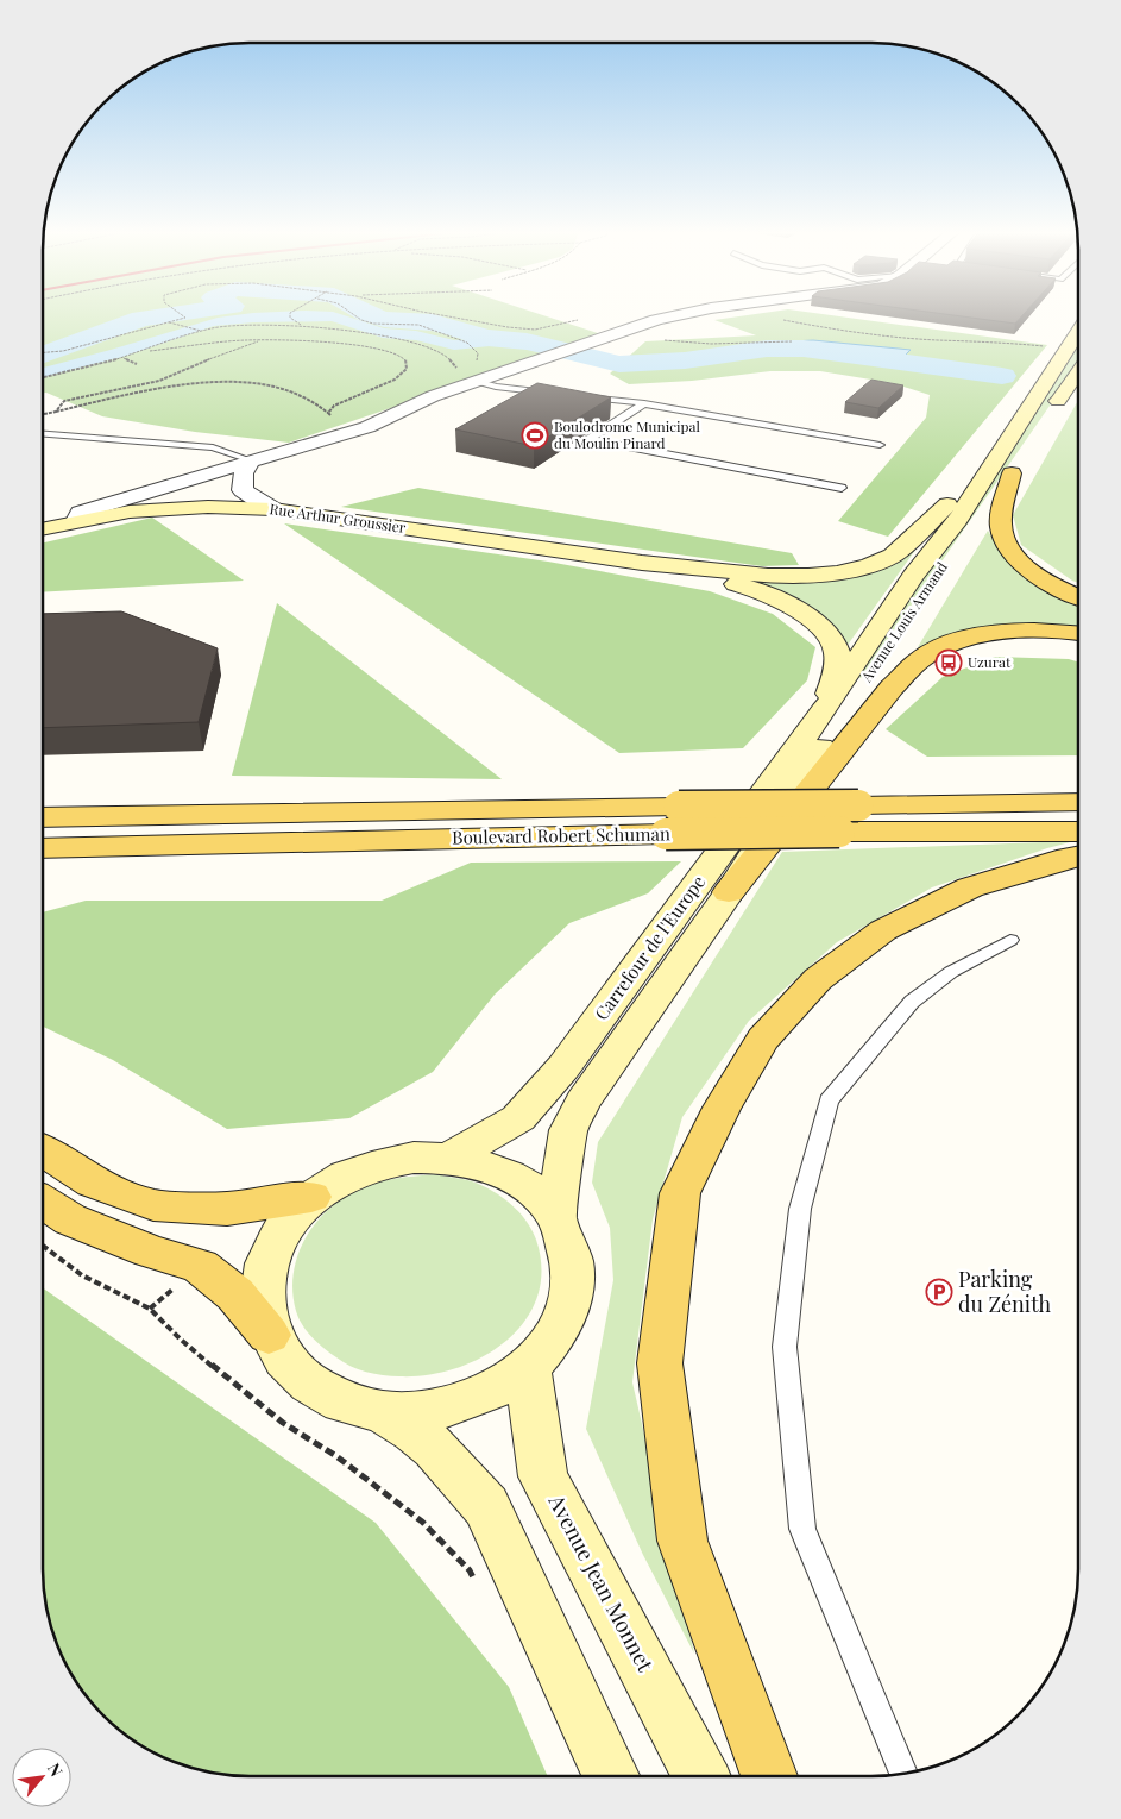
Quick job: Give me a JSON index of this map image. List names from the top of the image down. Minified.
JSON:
{"streets":{"main road":["Rue Arthur Groussier","Avenue Louis Armand","Boulevard Robert Schuman","Carrefour de l'Europe","Avenue Jean Monnet"]},"crossings":[["Avenue Louis Armand","Carrefour de l'Europe"]],"places":{"sports":["Boulodrome Municipal du Moulin Pinard"],"bus stop":["Uzurat"],"parking":["Parking du Zénith"]},"north":"top right"}
